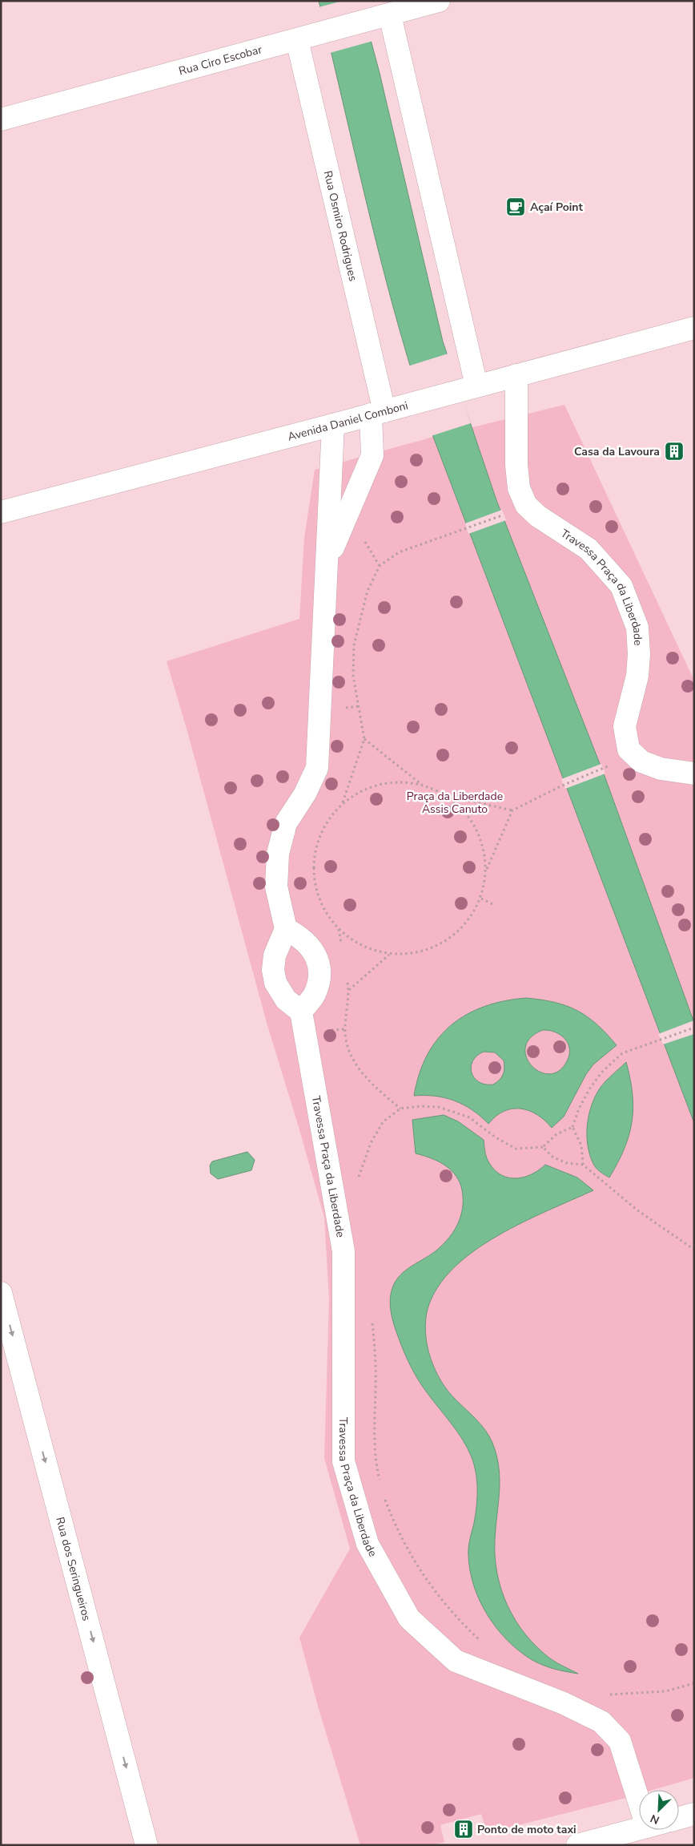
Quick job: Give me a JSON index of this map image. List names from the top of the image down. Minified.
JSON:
{"streets":{"street":["Rua Ciro Escobar","Rua Osmiro Rodrigues","Avenida Daniel Comboni","Travessa Praça da Liberdade","Rua dos Seringueiros"]},"crossings":[["Rua Ciro Escobar","Rua Osmiro Rodrigues"],["Rua Osmiro Rodrigues","Avenida Daniel Comboni"],["Avenida Daniel Comboni","Travessa Praça da Liberdade"]],"one_way":["Rua dos Seringueiros"],"parks":["Praça da Liberdade Assis Canuto"],"places":{"cafe":["Açaí Point"],"building":["Casa da Lavoura","Ponto de moto taxi"]},"north":"bottom left"}
